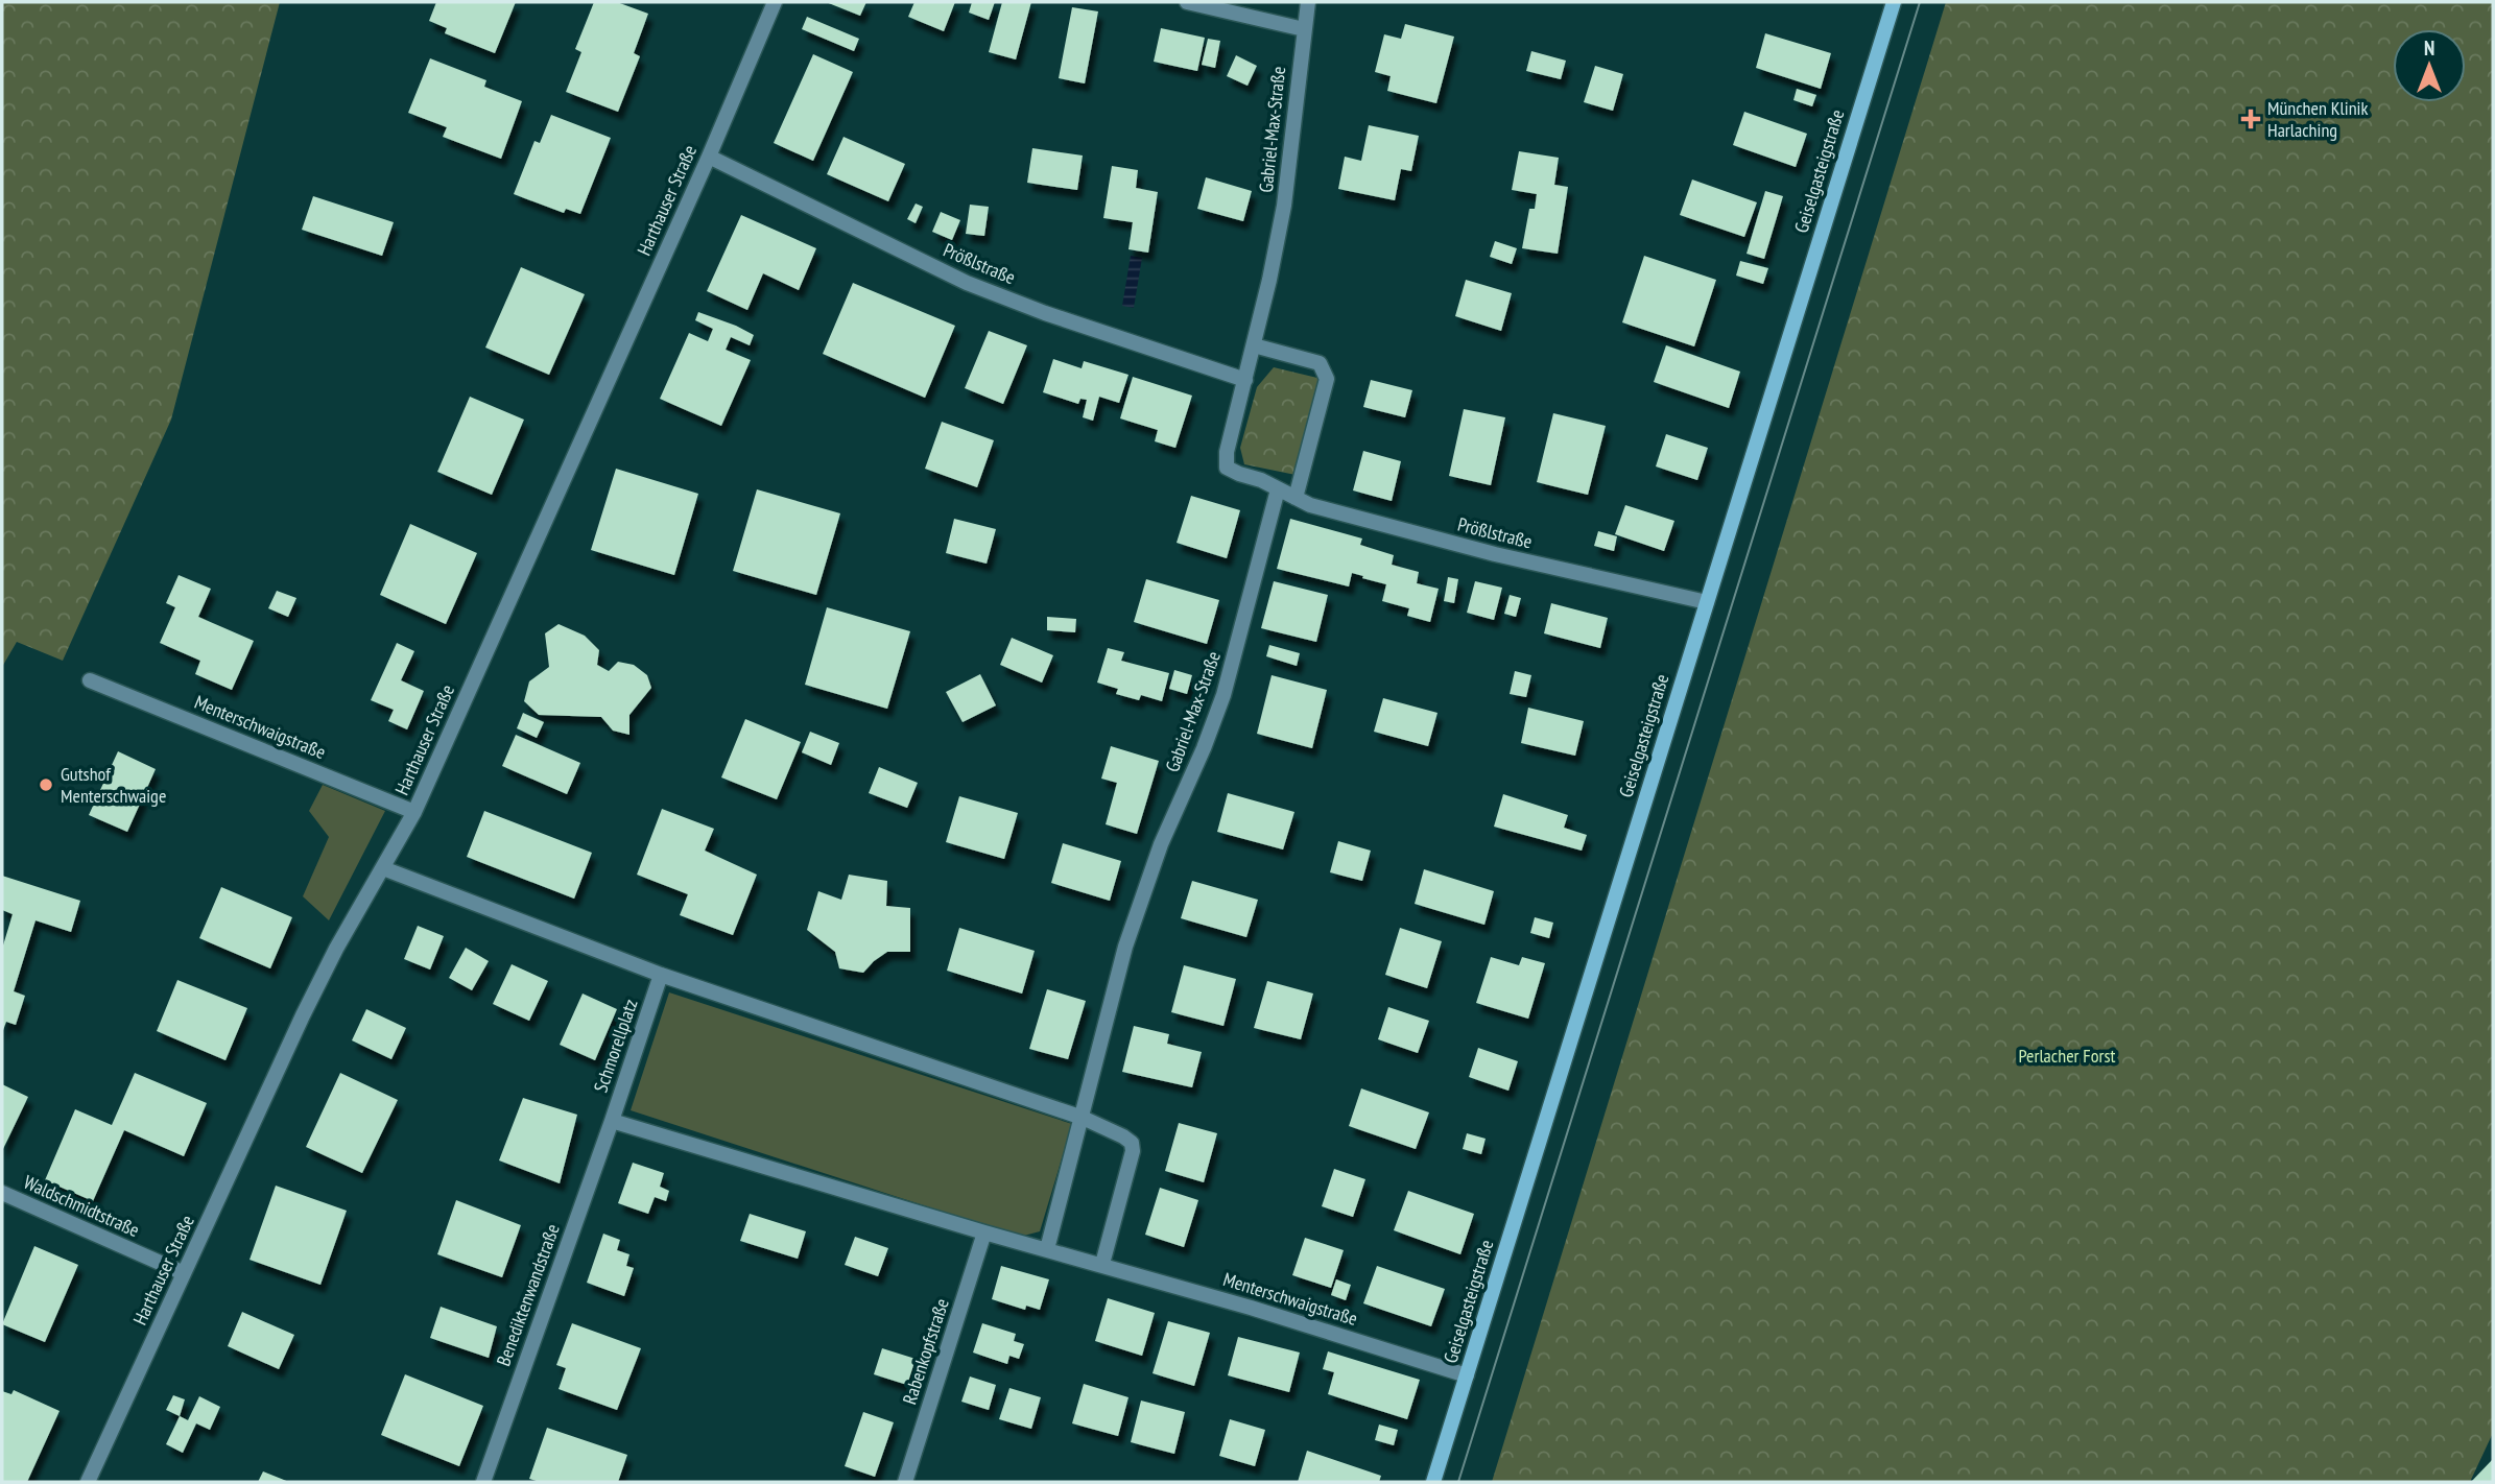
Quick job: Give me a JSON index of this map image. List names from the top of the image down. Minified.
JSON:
{"streets":{"main road":["Geiselgasteigstraße"],"street":["Gabriel-Max-Straße","Harthauser Straße","Prößlstraße","Menterschwaigstraße","Schmorellplatz","Waldschmidtstraße","Benediktenwandstraße","Rabenkopfstraße"]},"crossings":[["Gabriel-Max-Straße","Prößlstraße"],["Geiselgasteigstraße","Prößlstraße"],["Geiselgasteigstraße","Menterschwaigstraße"],["Harthauser Straße","Prößlstraße"],["Harthauser Straße","Menterschwaigstraße"],["Harthauser Straße","Waldschmidtstraße"],["Menterschwaigstraße","Schmorellplatz"],["Schmorellplatz","Benediktenwandstraße"],["Schmorellplatz","Rabenkopfstraße"]],"parks":["Perlacher Forst"],"places":{"health":["München Klinik Harlaching"],"other":["Gutshof Menterschwaige"]},"north":"top"}
